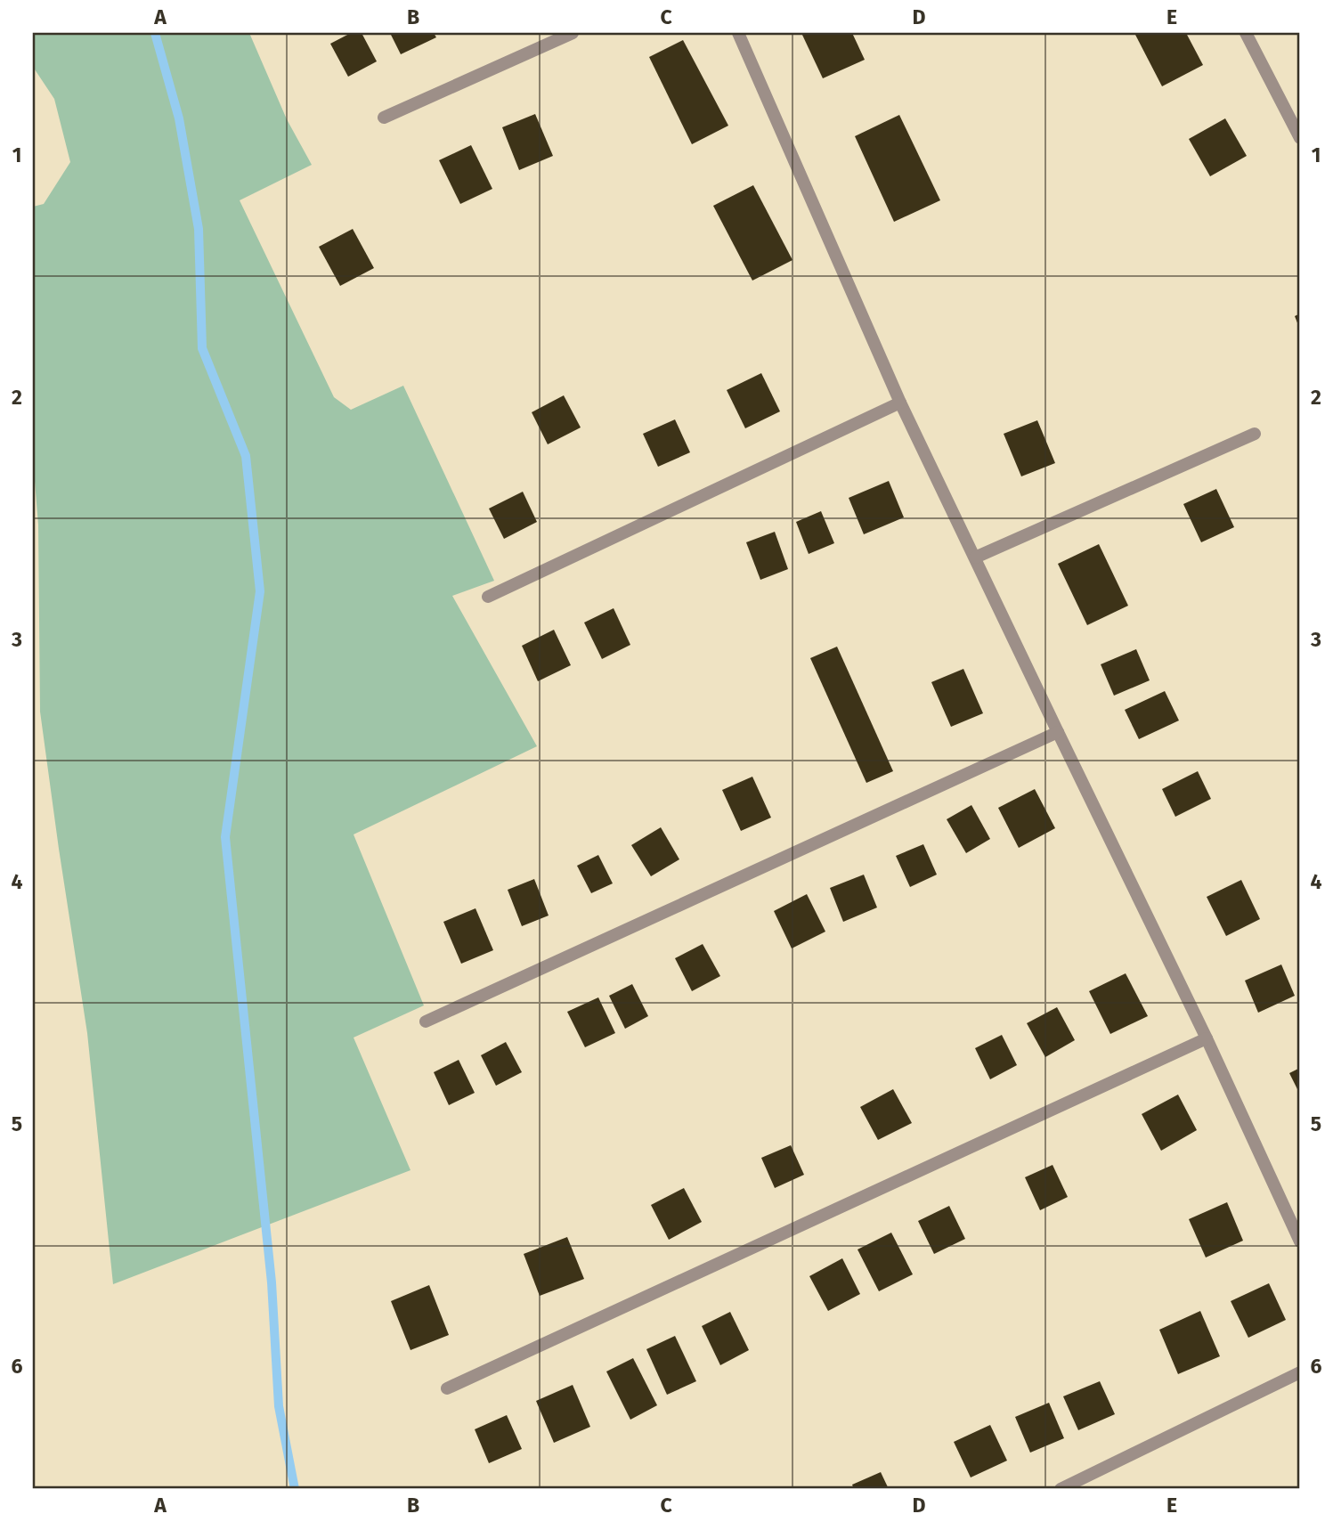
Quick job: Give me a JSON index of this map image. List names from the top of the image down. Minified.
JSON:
{"grid":{"columns":["A","B","C","D","E"],"rows":["1","2","3","4","5","6"]}}
